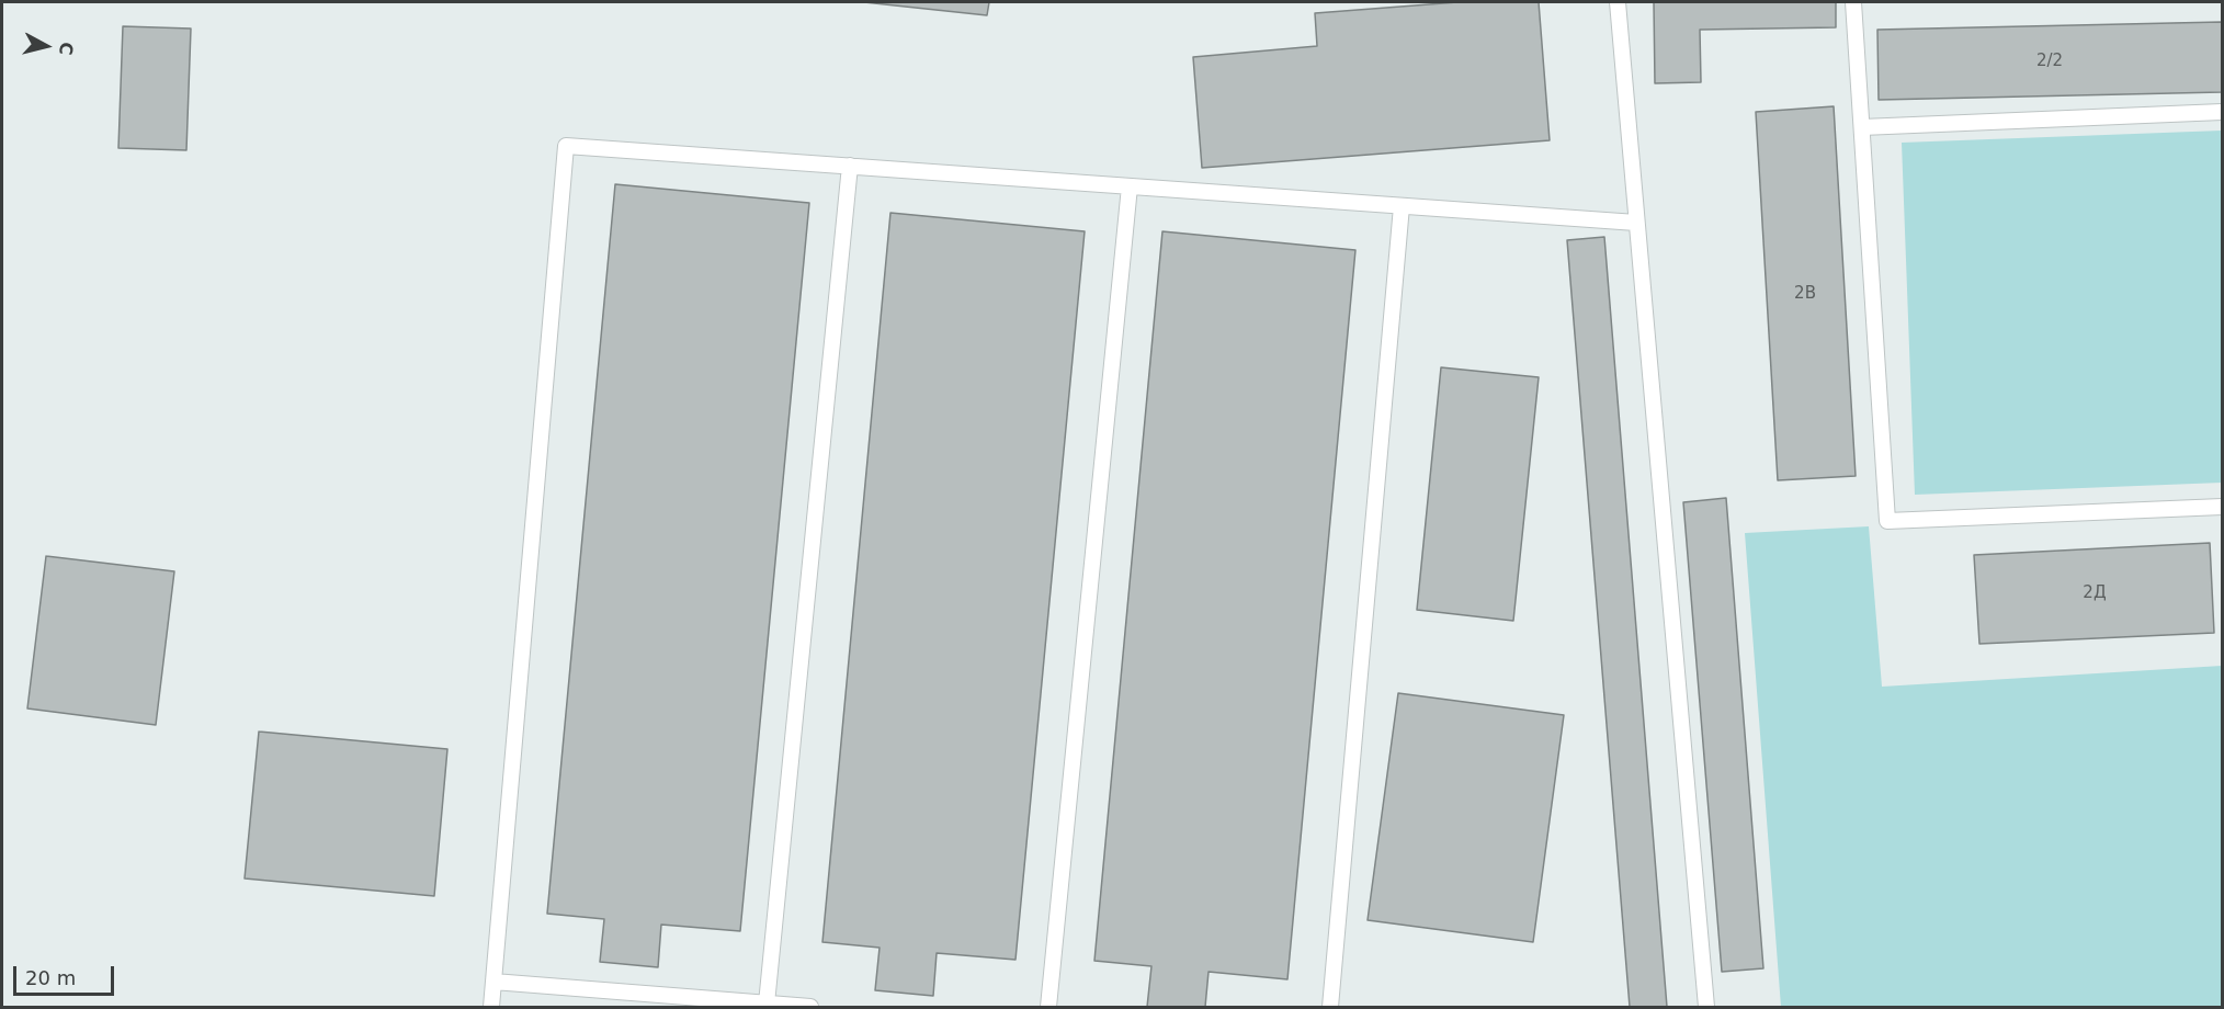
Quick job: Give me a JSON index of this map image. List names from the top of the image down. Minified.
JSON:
{"house_numbers":["2/2","2В","2Д"],"scale_bar":"20 m","north":"right"}
